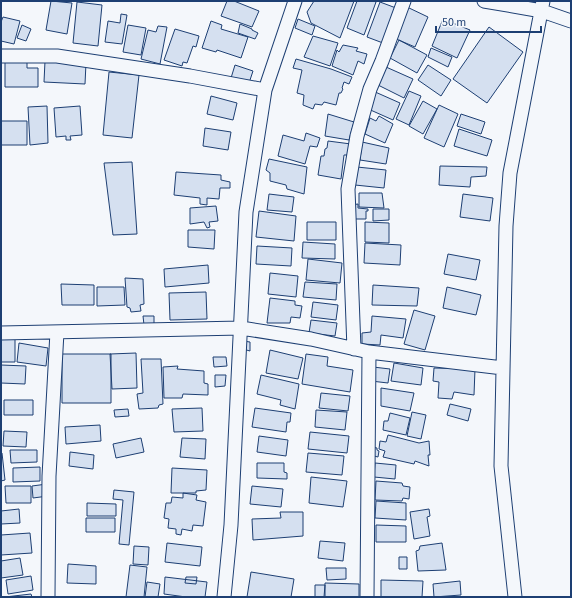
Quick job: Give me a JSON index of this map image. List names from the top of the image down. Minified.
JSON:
{"scale_bar":"50 m"}
